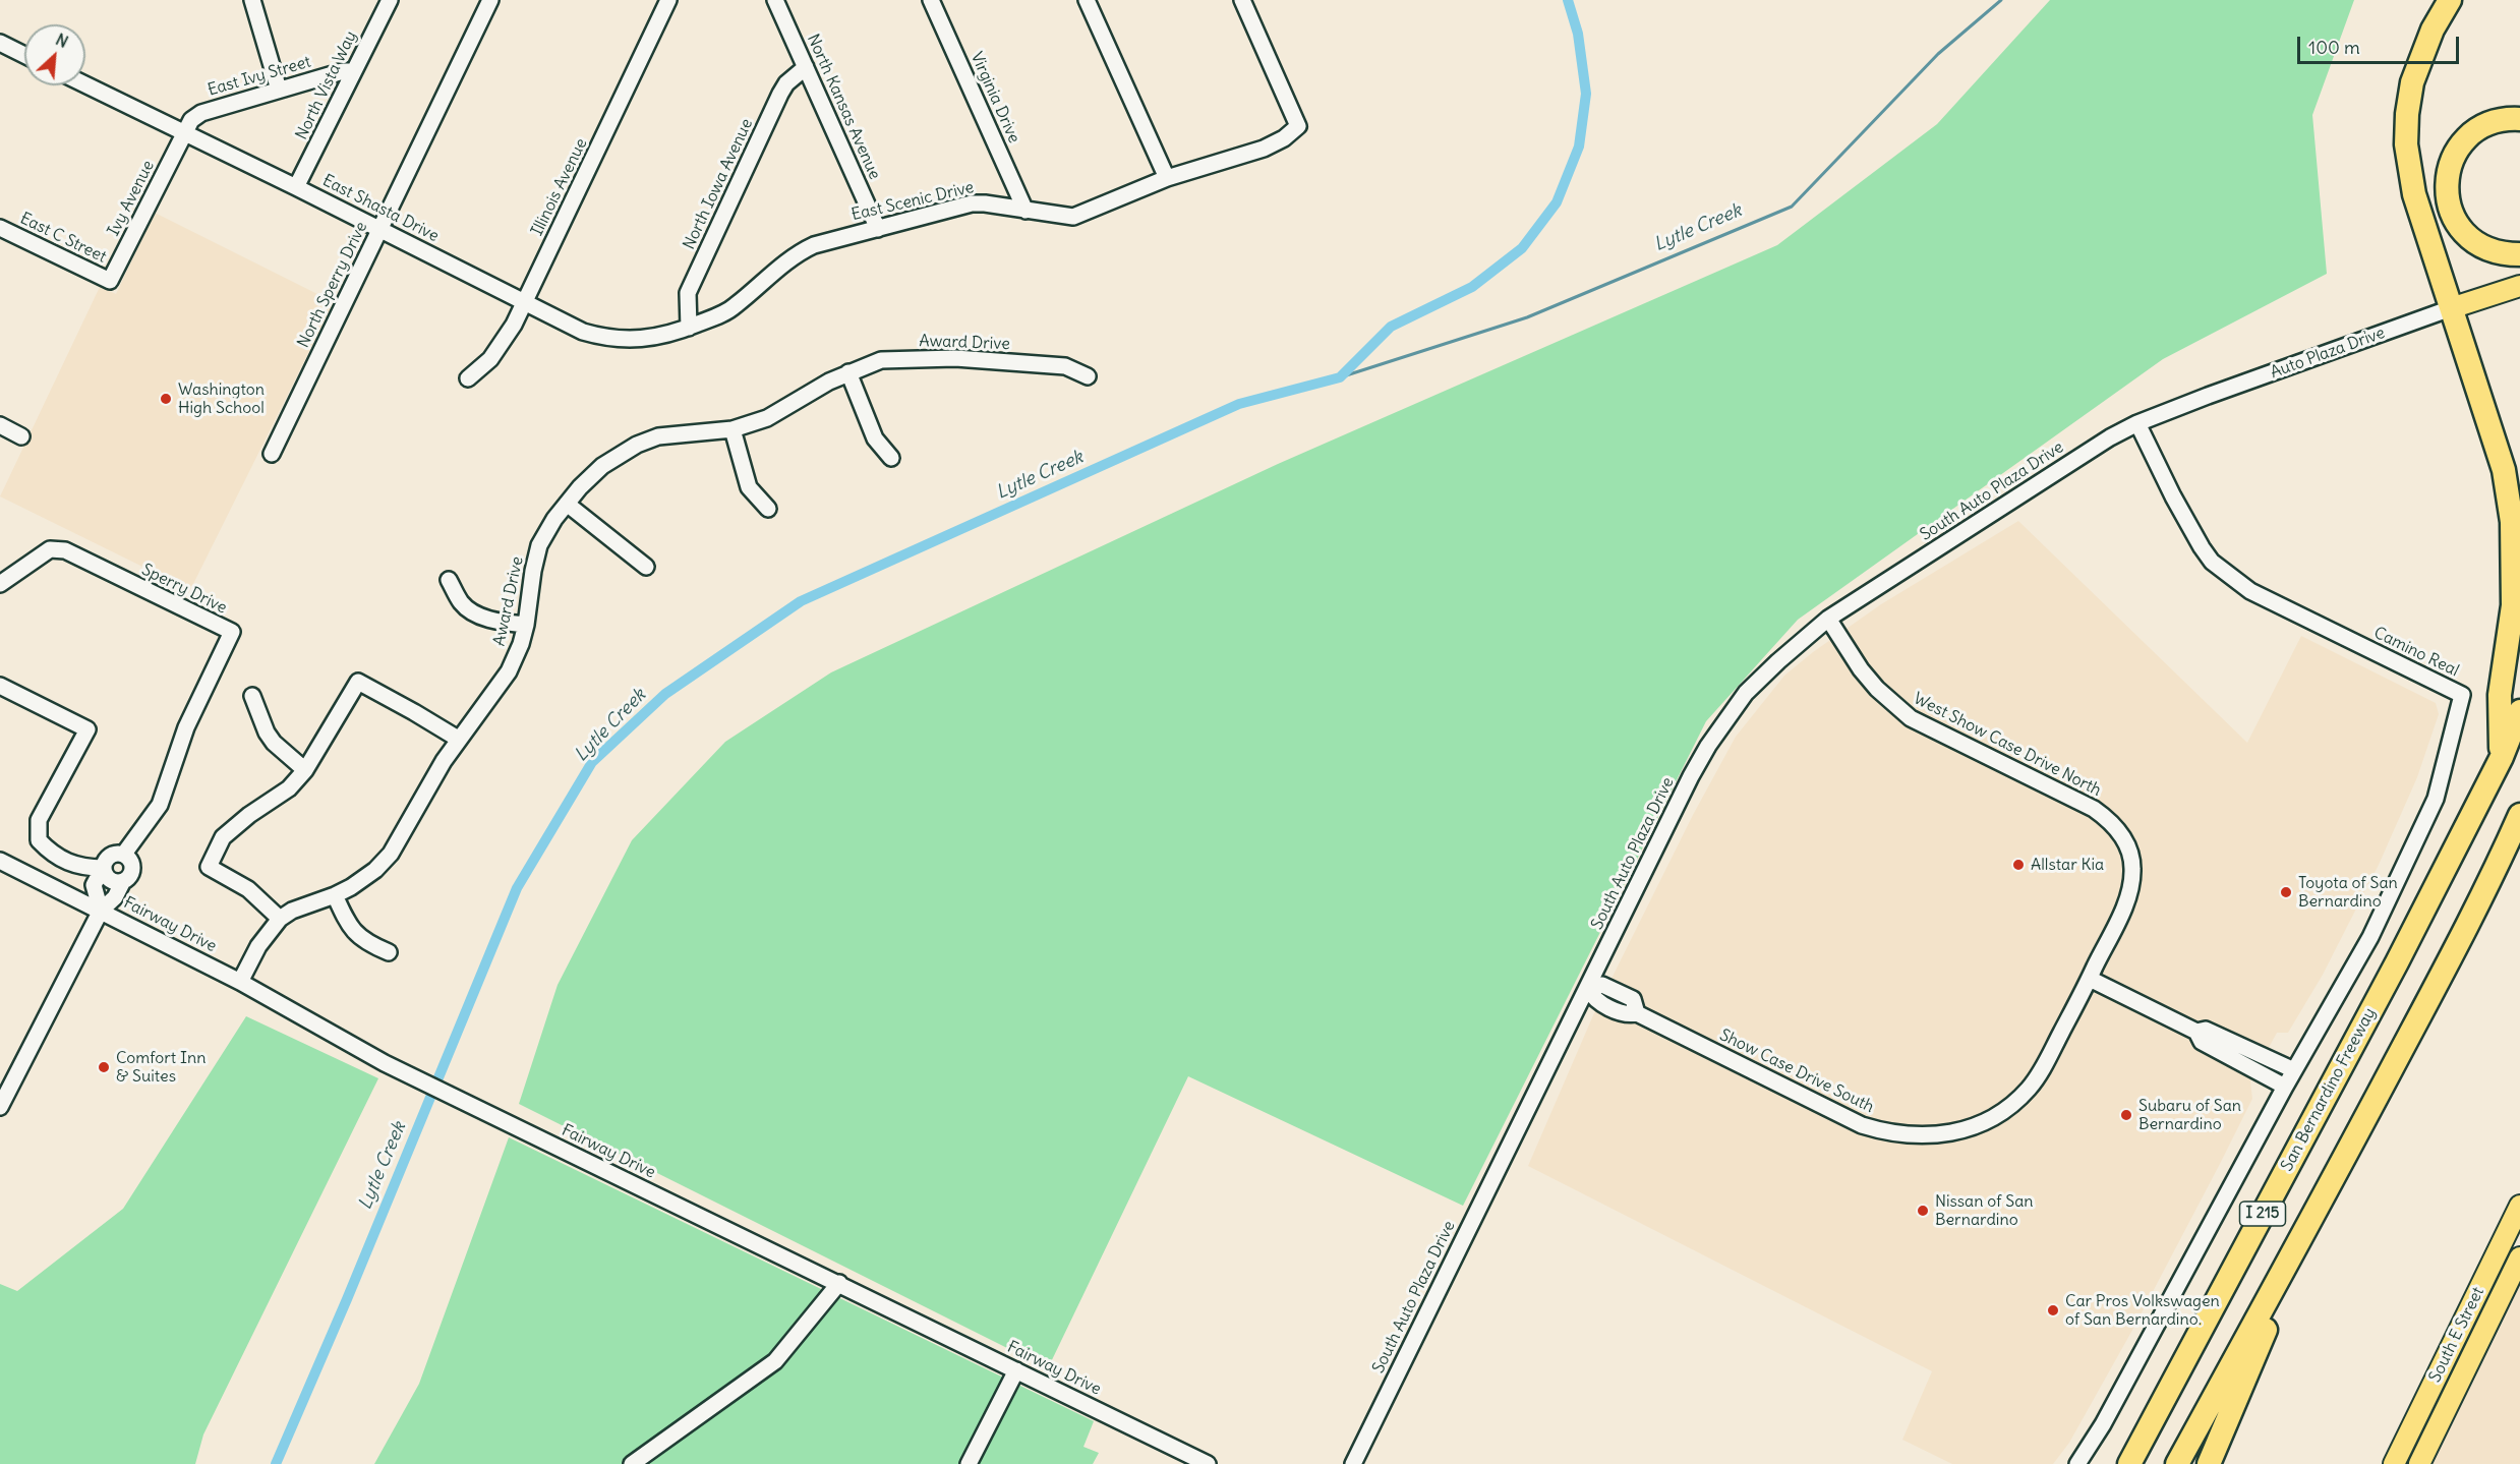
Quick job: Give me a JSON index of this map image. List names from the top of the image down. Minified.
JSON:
{"streets":{"highway":["San Bernardino Freeway","I 215"],"main road":["Auto Plaza Drive","South E Street"],"street":["East Ivy Street","North Vista Way","Virginia Drive","North Kansas Avenue","North Iowa Avenue","Illinois Avenue","Ivy Avenue","East Scenic Drive","East Shasta Drive","East C Street","North Sperry Drive","Award Drive","South Auto Plaza Drive","Sperry Drive","Camino Real","West Show Case Drive North","Fairway Drive","Show Case Drive South"]},"crossings":[["East Ivy Street","North Vista Way"],["East Ivy Street","Ivy Avenue"],["East Ivy Street","East Shasta Drive"],["North Vista Way","East Shasta Drive"],["Virginia Drive","East Scenic Drive"],["North Kansas Avenue","North Iowa Avenue"],["North Kansas Avenue","East Scenic Drive"],["North Iowa Avenue","East Scenic Drive"],["North Iowa Avenue","East Shasta Drive"],["Illinois Avenue","East Shasta Drive"],["Ivy Avenue","East Shasta Drive"],["Ivy Avenue","East C Street"],["East Scenic Drive","East Shasta Drive"],["East Shasta Drive","North Sperry Drive"],["Award Drive","Fairway Drive"],["Auto Plaza Drive","South Auto Plaza Drive"],["Auto Plaza Drive","Camino Real"],["South Auto Plaza Drive","Camino Real"],["South Auto Plaza Drive","West Show Case Drive North"],["South Auto Plaza Drive","Show Case Drive South"],["West Show Case Drive North","Show Case Drive South"]],"water":["Lytle Creek"],"places":["Washington High School","Allstar Kia","Toyota of San Bernardino","Comfort Inn & Suites","Subaru of San Bernardino","Nissan of San Bernardino","Car Pros Volkswagen of San Bernardino."],"scale_bar":"100 m","north":"top right"}
